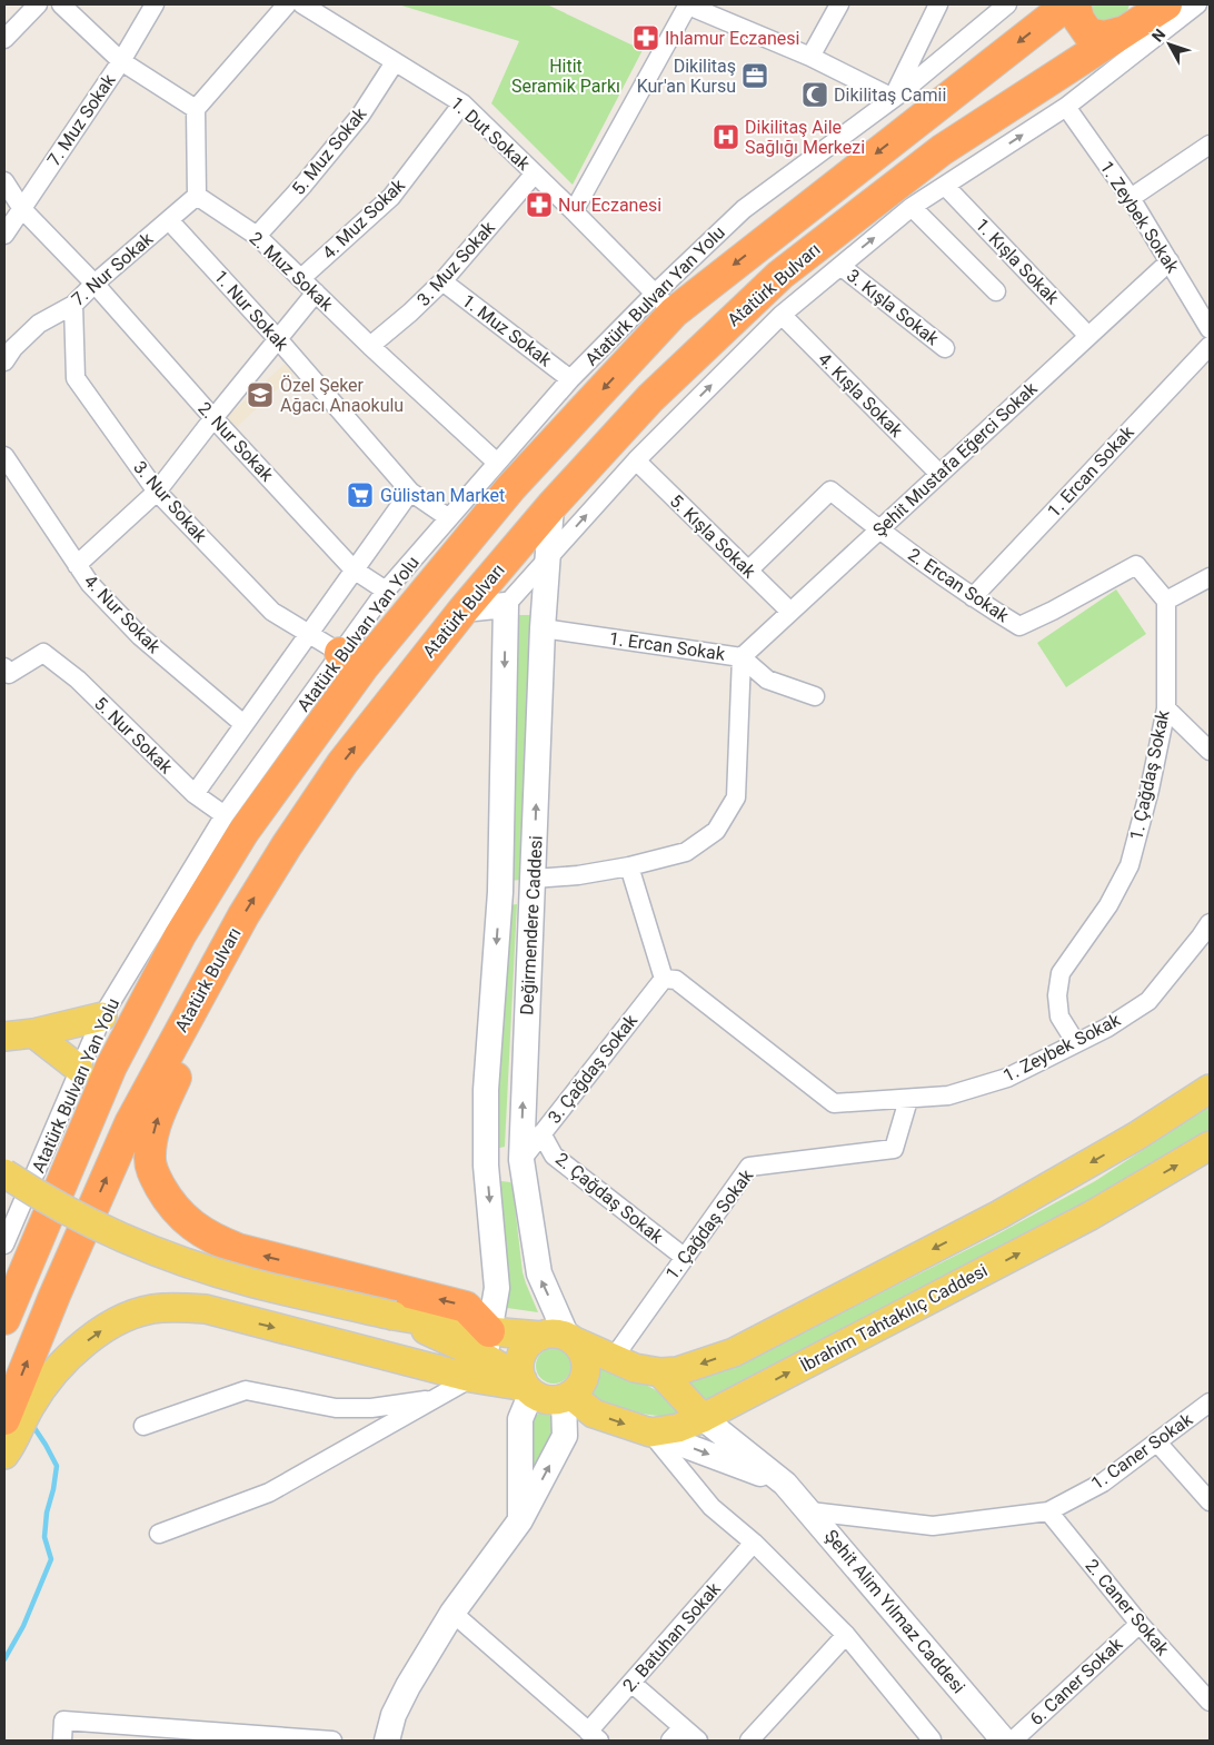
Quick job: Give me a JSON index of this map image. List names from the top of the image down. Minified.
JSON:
{"streets":{"highway":["Atatürk Bulvarı"],"main road":["İbrahim Tahtakılıç Caddesi"],"street":["7. Muz Sokak","1. Dut Sokak","5. Muz Sokak","1. Zeybek Sokak","4. Muz Sokak","1. Kışla Sokak","3. Muz Sokak","7. Nur Sokak","2. Muz Sokak","Atatürk Bulvarı Yan Yolu","3. Kışla Sokak","1. Nur Sokak","1. Muz Sokak","4. Kışla Sokak","2. Nur Sokak","Şehit Mustafa Eğerci Sokak","1. Ercan Sokak","3. Nur Sokak","5. Kışla Sokak","2. Ercan Sokak","4. Nur Sokak","5. Nur Sokak","1. Çağdaş Sokak","Değirmendere Caddesi","3. Çağdaş Sokak","2. Çağdaş Sokak","1. Caner Sokak","2. Caner Sokak","Şehit Alim Yılmaz Caddesi","2. Batuhan Sokak","6. Caner Sokak"]},"crossings":[["7. Muz Sokak","2. Nur Sokak"],["1. Dut Sokak","5. Muz Sokak"],["1. Dut Sokak","4. Muz Sokak"],["1. Dut Sokak","3. Muz Sokak"],["1. Dut Sokak","Atatürk Bulvarı"],["1. Dut Sokak","Atatürk Bulvarı Yan Yolu"],["5. Muz Sokak","2. Muz Sokak"],["1. Zeybek Sokak","Şehit Mustafa Eğerci Sokak"],["1. Zeybek Sokak","1. Çağdaş Sokak"],["1. Zeybek Sokak","3. Çağdaş Sokak"],["4. Muz Sokak","2. Muz Sokak"],["1. Kışla Sokak","Şehit Mustafa Eğerci Sokak"],["3. Muz Sokak","2. Muz Sokak"],["3. Muz Sokak","1. Muz Sokak"],["7. Nur Sokak","2. Muz Sokak"],["7. Nur Sokak","1. Nur Sokak"],["7. Nur Sokak","2. Nur Sokak"],["7. Nur Sokak","3. Nur Sokak"],["2. Muz Sokak","Atatürk Bulvarı Yan Yolu"],["Atatürk Bulvarı","Atatürk Bulvarı Yan Yolu"],["Atatürk Bulvarı","3. Nur Sokak"],["Atatürk Bulvarı","Değirmendere Caddesi"],["Atatürk Bulvarı Yan Yolu","1. Nur Sokak"],["Atatürk Bulvarı Yan Yolu","1. Muz Sokak"],["Atatürk Bulvarı Yan Yolu","2. Nur Sokak"],["Atatürk Bulvarı Yan Yolu","3. Nur Sokak"],["Atatürk Bulvarı Yan Yolu","5. Nur Sokak"],["4. Kışla Sokak","Şehit Mustafa Eğerci Sokak"],["Şehit Mustafa Eğerci Sokak","1. Ercan Sokak"],["Şehit Mustafa Eğerci Sokak","5. Kışla Sokak"],["Şehit Mustafa Eğerci Sokak","2. Ercan Sokak"],["1. Ercan Sokak","2. Ercan Sokak"],["1. Ercan Sokak","Değirmendere Caddesi"],["5. Kışla Sokak","2. Ercan Sokak"],["2. Ercan Sokak","1. Çağdaş Sokak"],["1. Çağdaş Sokak","2. Çağdaş Sokak"],["Değirmendere Caddesi","3. Çağdaş Sokak"],["3. Çağdaş Sokak","2. Çağdaş Sokak"],["İbrahim Tahtakılıç Caddesi","Şehit Alim Yılmaz Caddesi"],["1. Caner Sokak","2. Caner Sokak"],["1. Caner Sokak","Şehit Alim Yılmaz Caddesi"],["2. Caner Sokak","6. Caner Sokak"]],"parks":["Hitit Seramik Parkı"],"places":{"pharmacy":["Ihlamur Eczanesi","Nur Eczanesi"],"office":["Dikilitaş Kur'an Kursu"],"mosque":["Dikilitaş Camii"],"hospital":["Dikilitaş Aile Sağlığı Merkezi"],"school or university":["Özel Şeker Ağacı Anaokulu"],"supermarket":["Gülistan Market"]},"north":"top left"}
